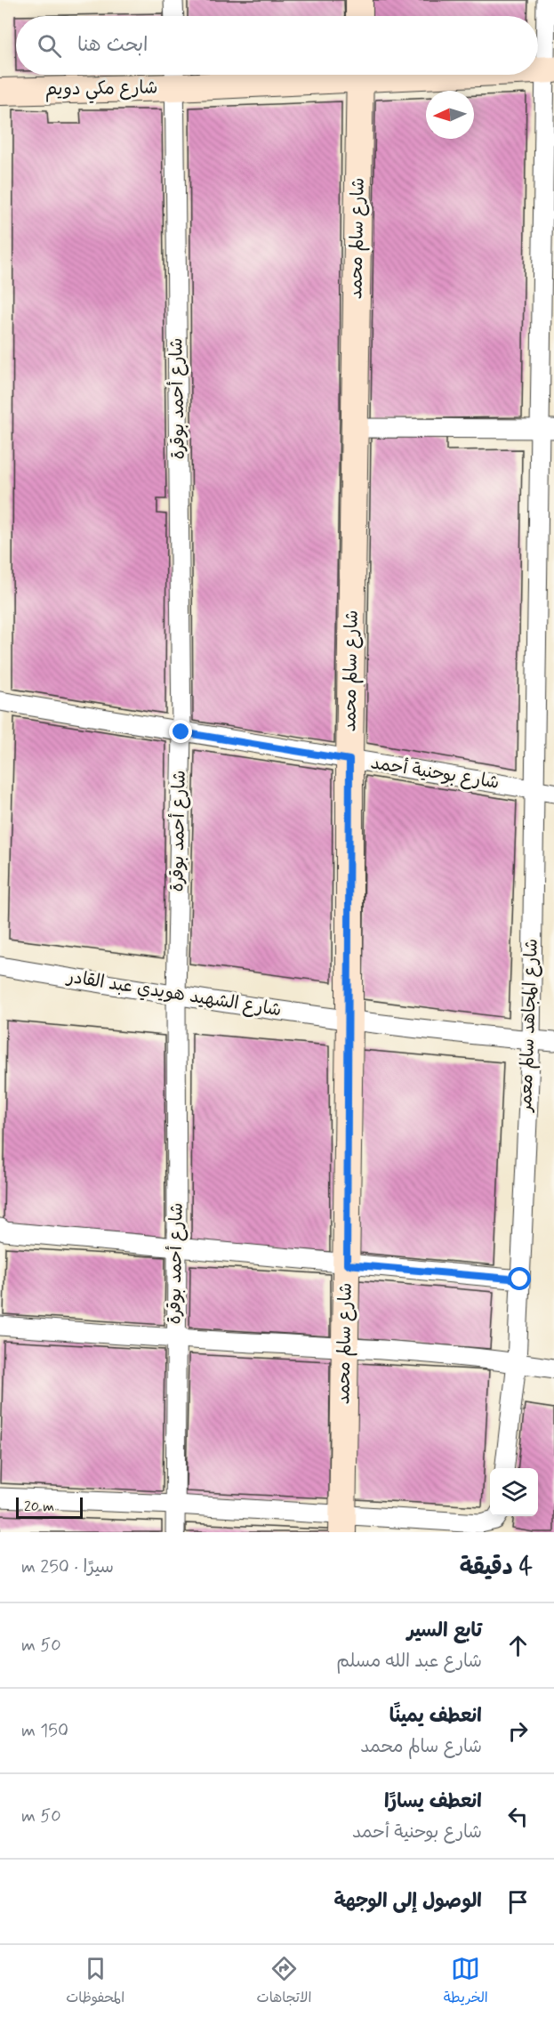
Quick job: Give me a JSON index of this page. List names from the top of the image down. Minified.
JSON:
{"streets":{"street":["شارع مكي دويم","شارع سالم محمد","شارع أحمد بوقرة","شارع بوحنية أحمد","شارع الشهيد هويدي عبد القادر","شارع المجاهد سالم معمر"]},"crossings":[["شارع مكي دويم","شارع أحمد بوقرة"],["شارع سالم محمد","شارع بوحنية أحمد"],["شارع سالم محمد","شارع الشهيد هويدي عبد القادر"],["شارع أحمد بوقرة","شارع بوحنية أحمد"],["شارع أحمد بوقرة","شارع الشهيد هويدي عبد القادر"],["شارع بوحنية أحمد","شارع المجاهد سالم معمر"],["شارع الشهيد هويدي عبد القادر","شارع المجاهد سالم معمر"]],"scale_bar":"20 m","north":"left","page":{"search":"ابحث هنا","scale":"20 m","heading":["4 دقيقة","سيرًا · 250 m"],"list":[["تابع السير","شارع عبد الله مسلم","50 m"],["انعطف يمينًا","شارع سالم محمد","150 m"],["انعطف يسارًا","شارع بوحنية أحمد","50 m"],"الوصول إلى الوجهة"],"nav":["الخريطة","الاتجاهات","المحفوظات"]}}
